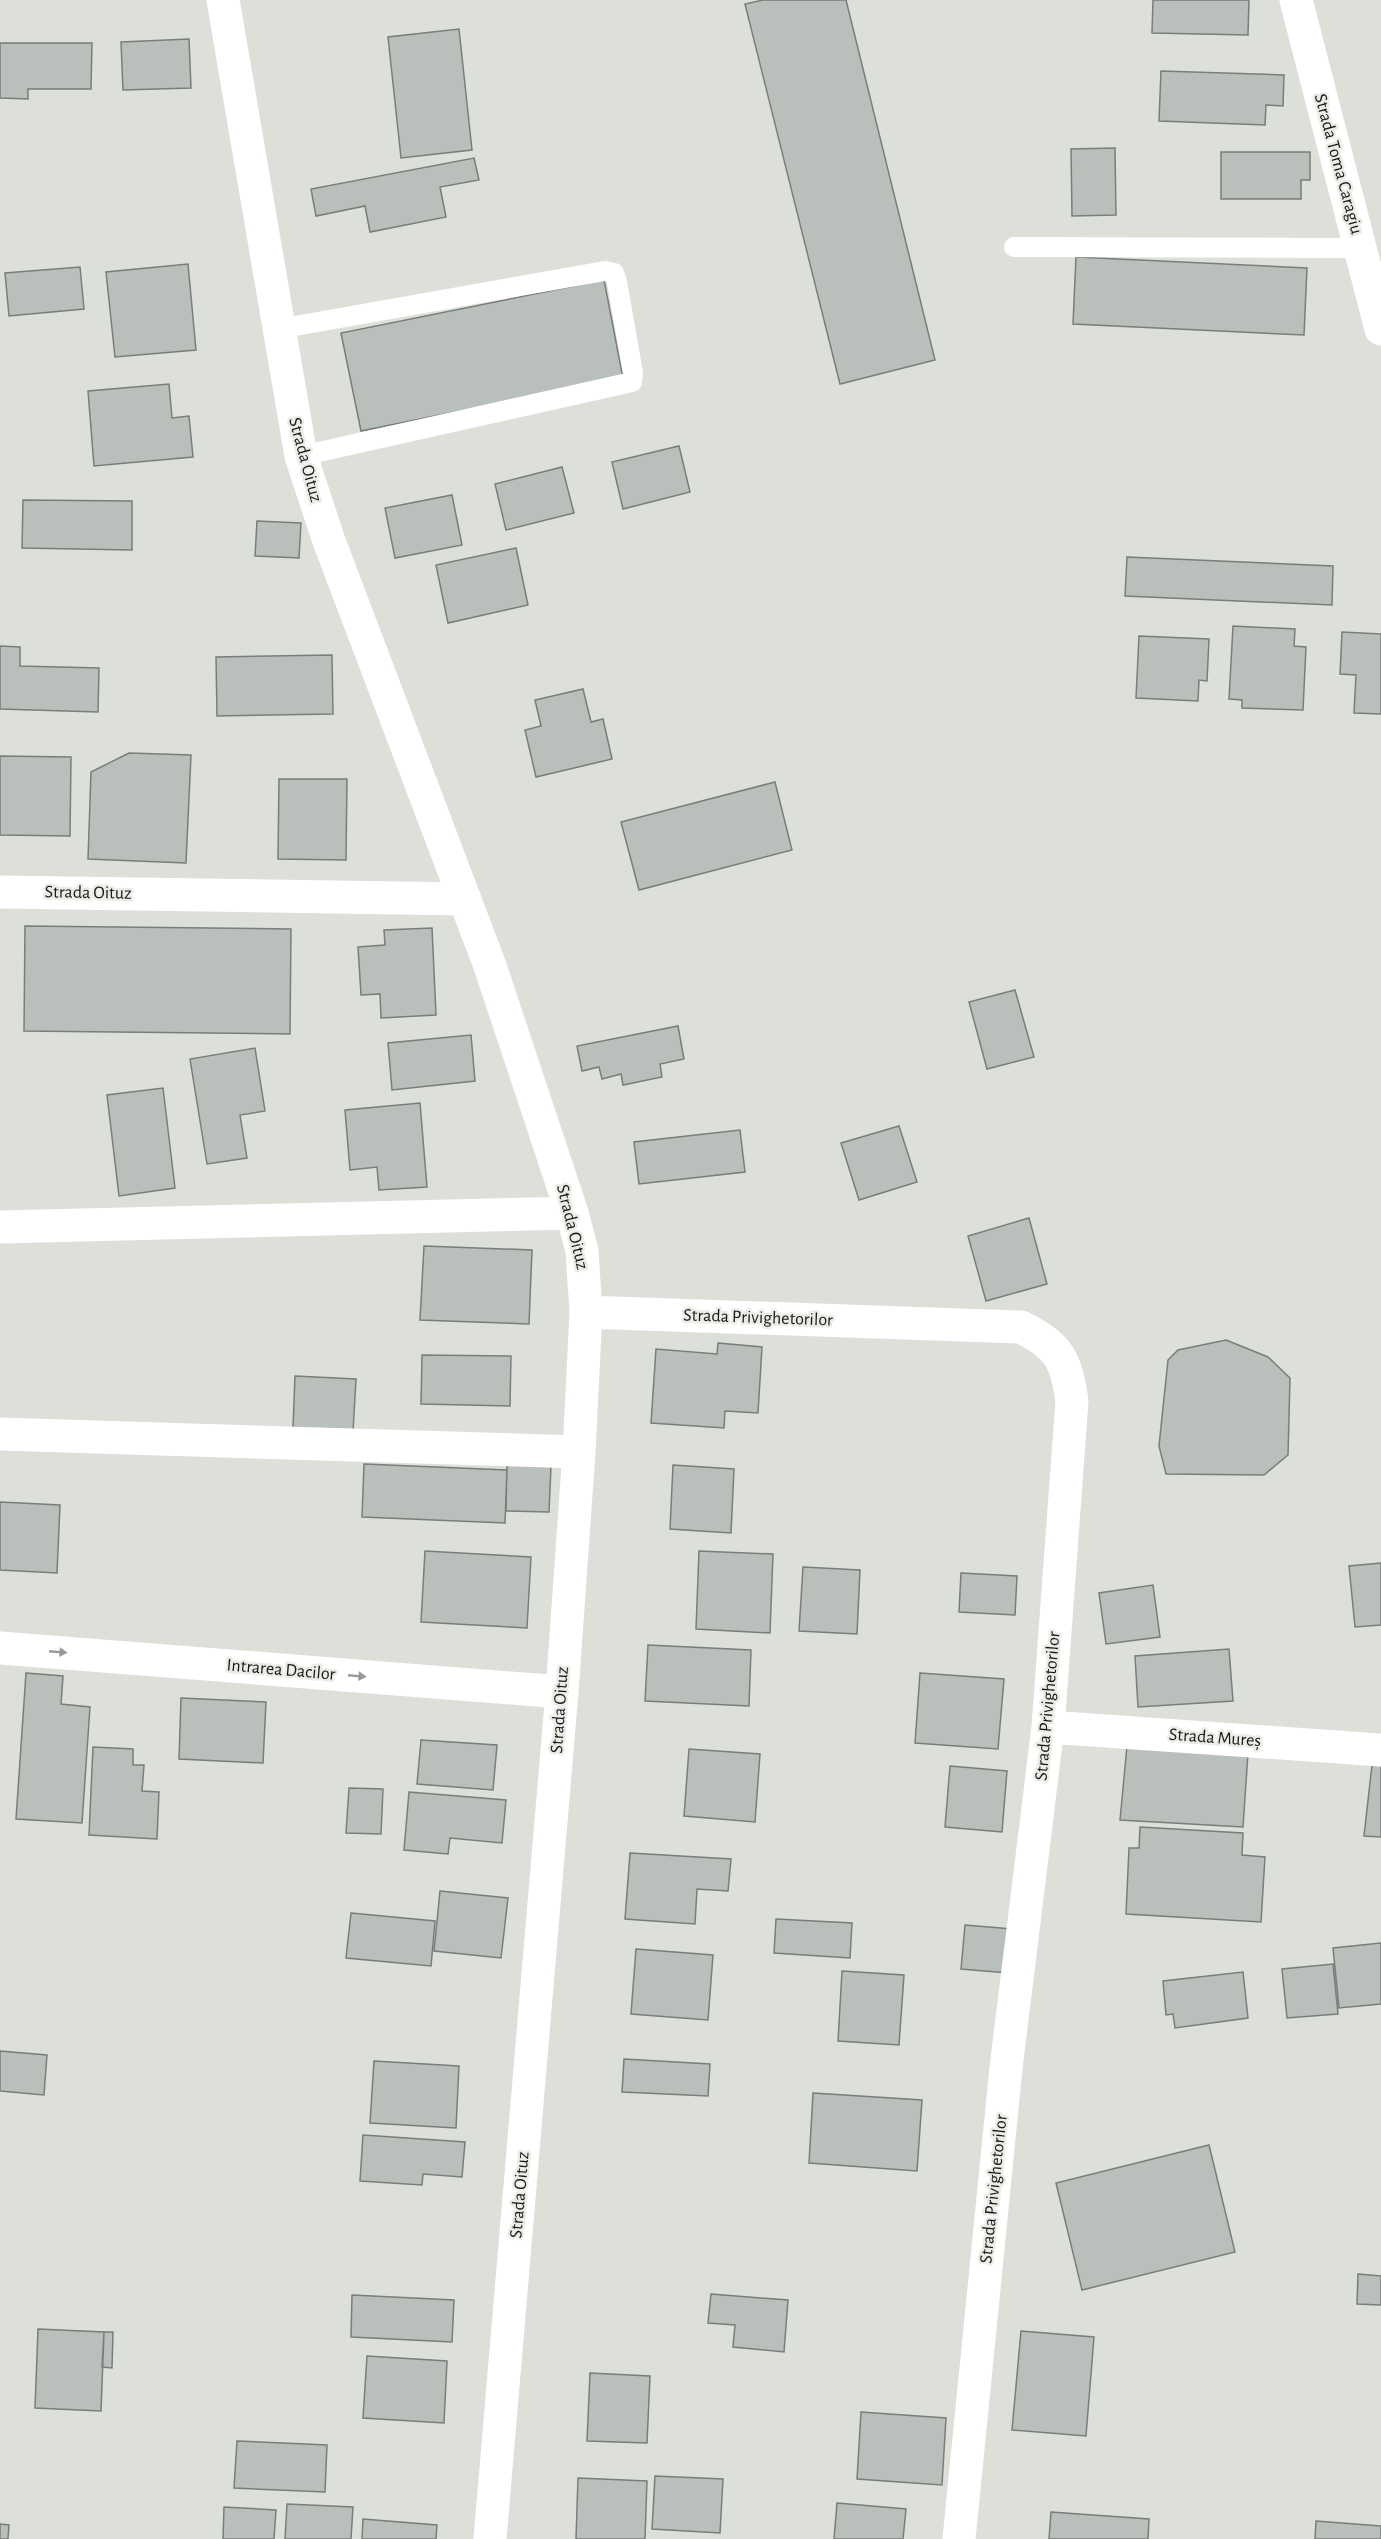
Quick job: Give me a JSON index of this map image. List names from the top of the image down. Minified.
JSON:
{"streets":{"street":["Strada Toma Caragiu","Strada Oituz","Strada Privighetorilor","Intrarea Dacilor","Strada Mureș"]},"crossings":[["Strada Oituz","Strada Privighetorilor"],["Strada Oituz","Intrarea Dacilor"],["Strada Privighetorilor","Strada Mureș"]]}
